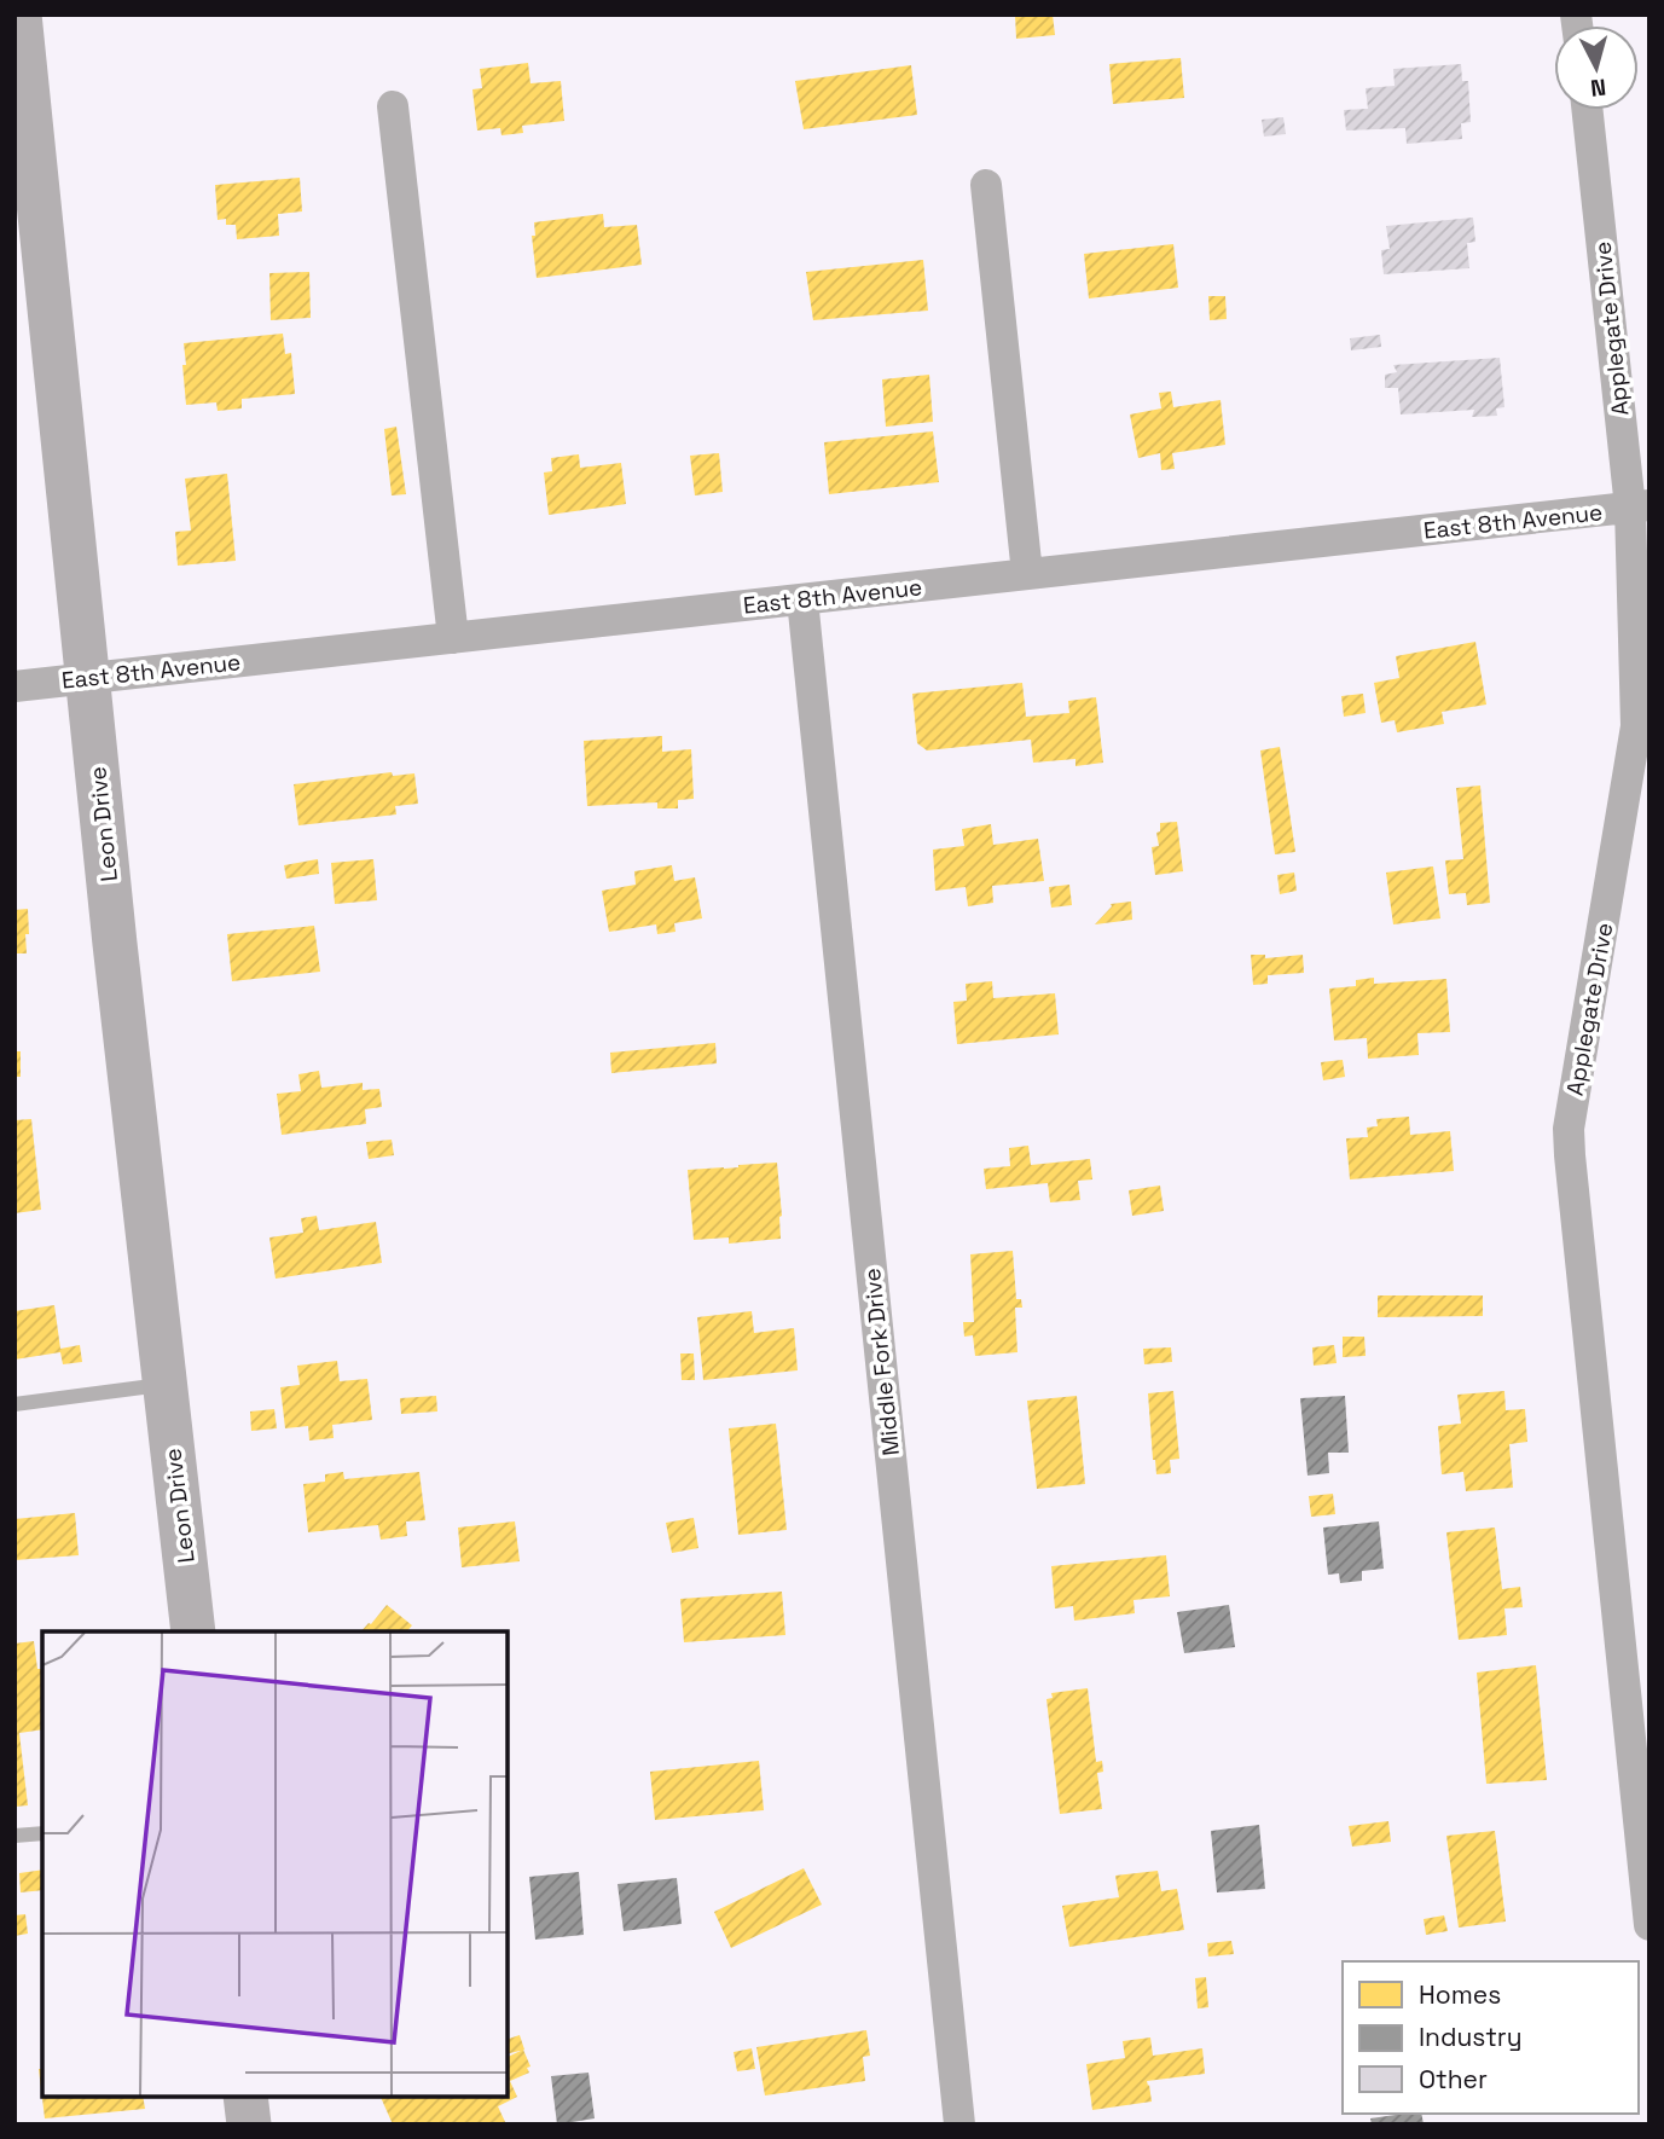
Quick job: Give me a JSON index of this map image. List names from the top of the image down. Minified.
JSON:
{"streets":{"street":["Applegate Drive","East 8th Avenue","Leon Drive","Middle Fork Drive"]},"crossings":[["Applegate Drive","East 8th Avenue"],["East 8th Avenue","Leon Drive"],["East 8th Avenue","Middle Fork Drive"]],"legend":["Homes","Industry","Other"],"north":"bottom"}
